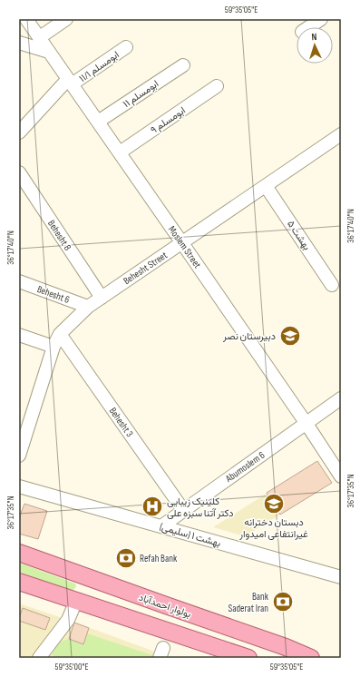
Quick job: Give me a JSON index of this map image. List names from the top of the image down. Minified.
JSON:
{"streets":{"main road":["بولوار احمدآباد"],"street":["ابومسلم ۱۱/۱","ابومسلم ۱۱","ابومسلم ۹","Behesht 8","بهشت ۵","Moslem Street","Behesht Street","Behesht 6","Behesht 3","Abumoslem 6","بهشت ۱ (سلیمی)"]},"crossings":[["ابومسلم ۱۱/۱","Moslem Street"],["ابومسلم ۱۱","Moslem Street"],["ابومسلم ۹","Moslem Street"],["Behesht 8","Behesht Street"],["بهشت ۵","Behesht Street"],["Moslem Street","Behesht Street"],["Moslem Street","Abumoslem 6"],["Behesht Street","Behesht 6"],["Behesht Street","Behesht 3"],["Behesht 3","Abumoslem 6"],["Abumoslem 6","بهشت ۱ (سلیمی)"]],"places":{"school or university":["دبیرستان نصر","دبستان دخترانه غیرانتفاعی امیدوار"],"hospital":["کلینیک زیبایی دکتر آتنا سبزه علی"],"bank":["Refah Bank","Bank Saderat Iran"]},"north":"top","coordinates":["59°35'05\"E","36°17'40\"N","36°17'35\"N","59°35'00\"E"]}
